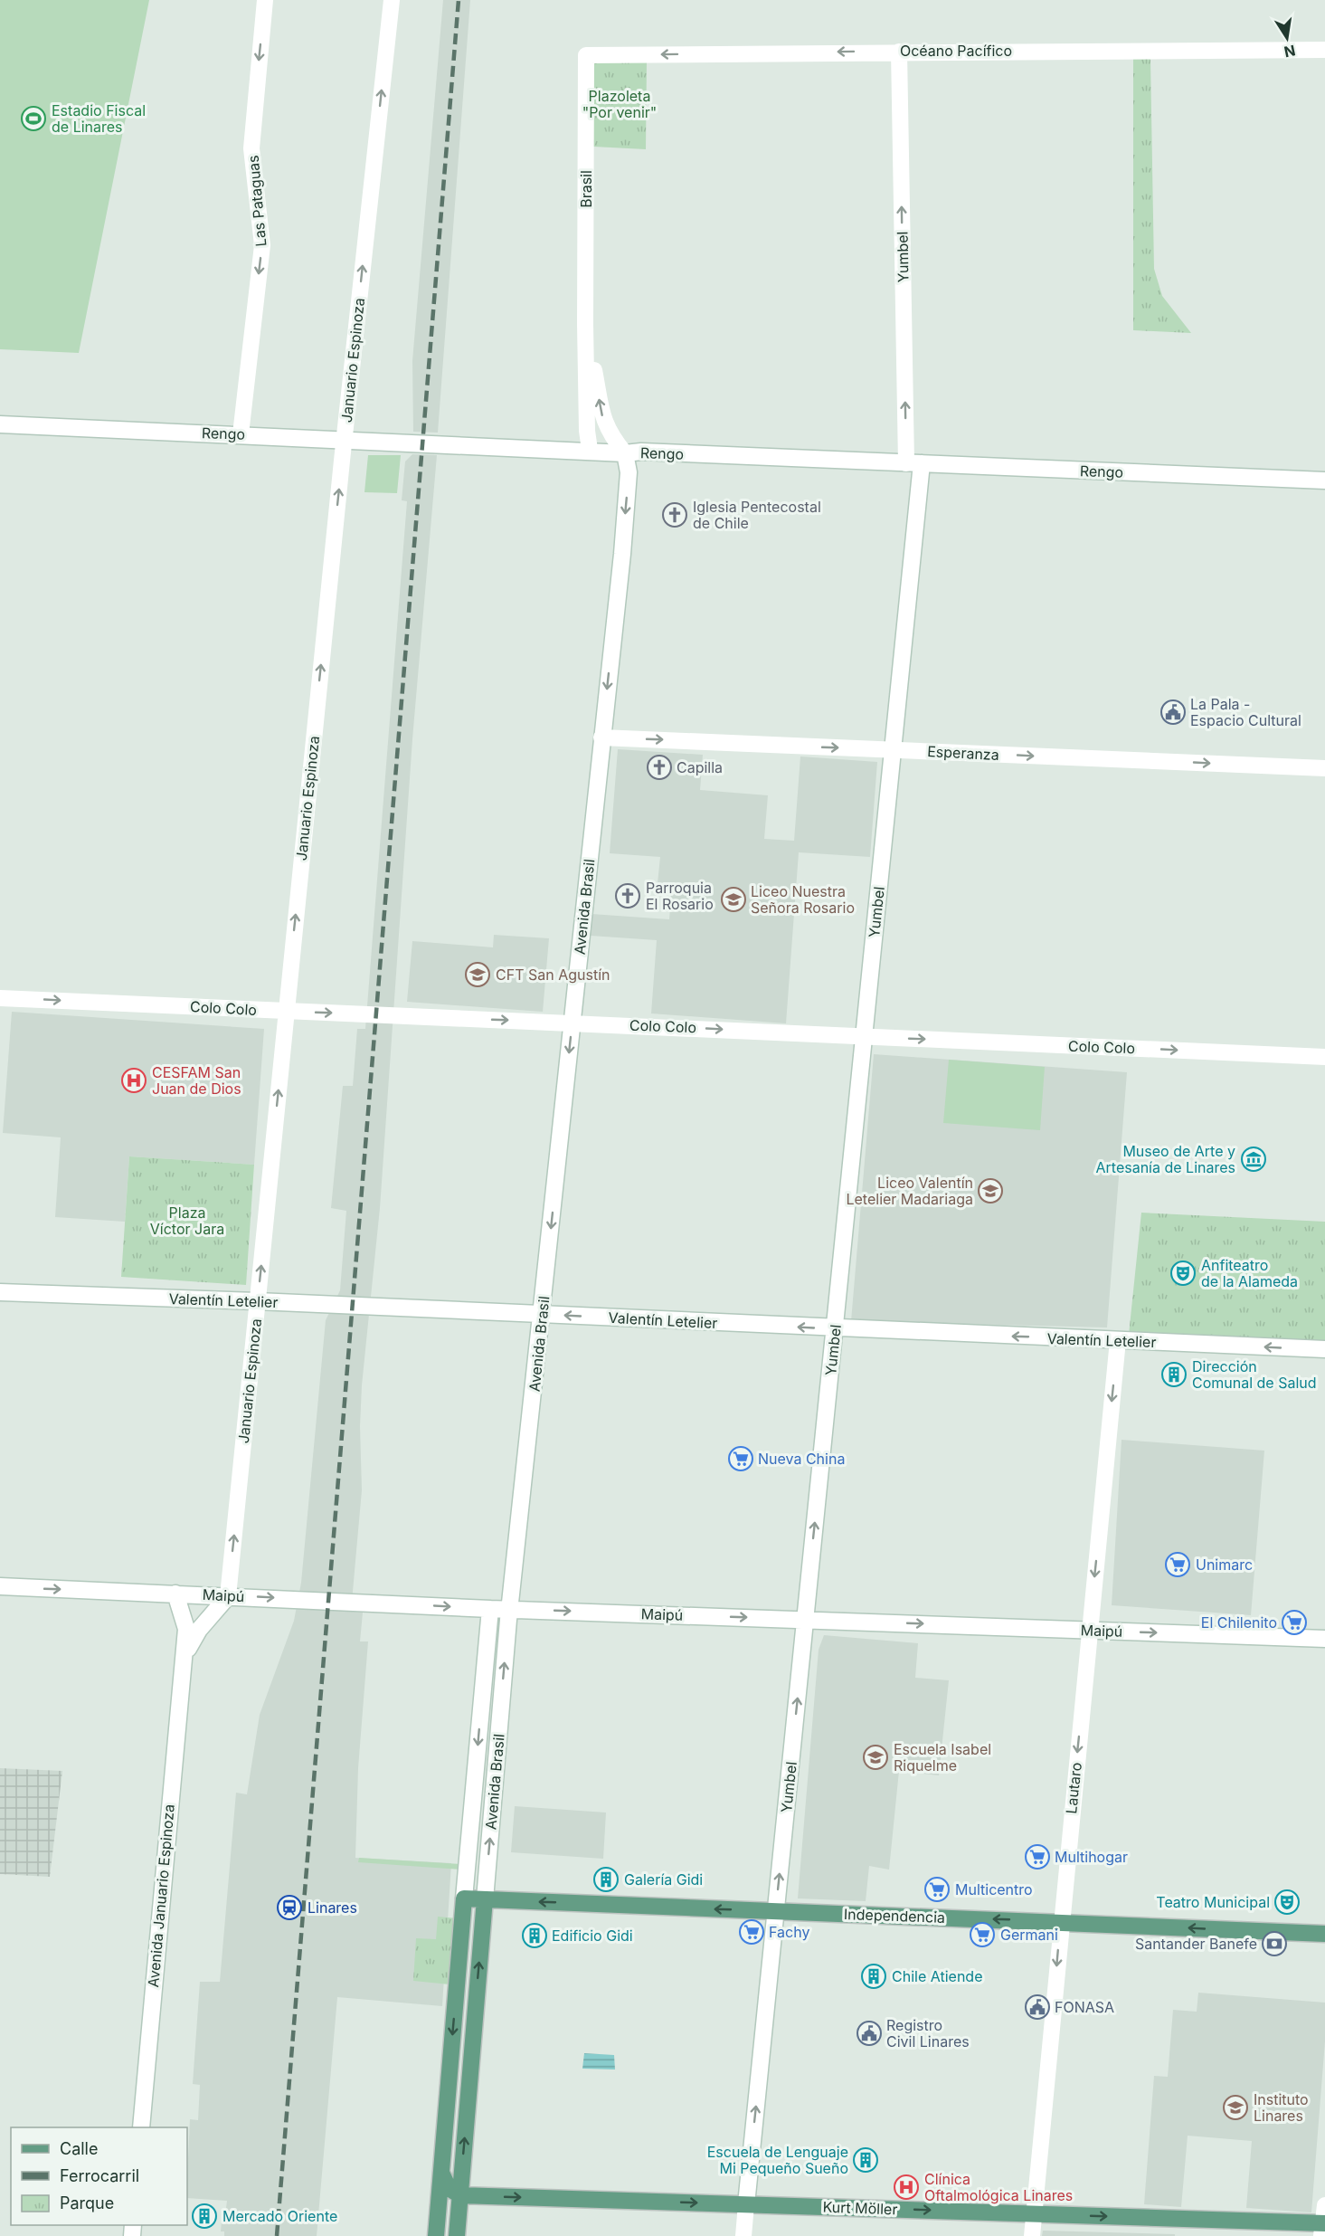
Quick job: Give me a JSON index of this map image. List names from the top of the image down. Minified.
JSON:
{"streets":{"main road":["Océano Pacífico","Brasil","Las Pataguas","Yumbel","Januario Espinoza","Rengo","Esperanza","Avenida Brasil","Colo Colo","Valentín Letelier","Maipú","Lautaro","Avenida Januario Espinoza","Independencia","Kurt Möller"]},"crossings":[["Océano Pacífico","Brasil"],["Océano Pacífico","Yumbel"],["Brasil","Rengo"],["Brasil","Avenida Brasil"],["Las Pataguas","Rengo"],["Yumbel","Rengo"],["Yumbel","Esperanza"],["Yumbel","Colo Colo"],["Yumbel","Valentín Letelier"],["Yumbel","Maipú"],["Yumbel","Independencia"],["Yumbel","Kurt Möller"],["Januario Espinoza","Rengo"],["Januario Espinoza","Colo Colo"],["Januario Espinoza","Valentín Letelier"],["Januario Espinoza","Maipú"],["Januario Espinoza","Avenida Januario Espinoza"],["Rengo","Avenida Brasil"],["Esperanza","Avenida Brasil"],["Avenida Brasil","Colo Colo"],["Avenida Brasil","Valentín Letelier"],["Avenida Brasil","Maipú"],["Avenida Brasil","Independencia"],["Avenida Brasil","Kurt Möller"],["Valentín Letelier","Lautaro"],["Maipú","Lautaro"],["Maipú","Avenida Januario Espinoza"],["Lautaro","Independencia"],["Lautaro","Kurt Möller"]],"one_way":["Océano Pacífico","Las Pataguas","Yumbel","Januario Espinoza","Esperanza","Colo Colo","Valentín Letelier","Maipú","Lautaro","Independencia","Kurt Möller"],"parks":["Plazoleta \"Por venir\"","Plaza Víctor Jara"],"places":{"sports":["Estadio Fiscal de Linares"],"church":["Iglesia Pentecostal de Chile","Capilla","Parroquia El Rosario"],"public building":["La Pala - Espacio Cultural","FONASA","Registro Civil Linares"],"school or university":["Liceo Nuestra Señora Rosario","CFT San Agustín","Liceo Valentín Letelier Madariaga","Escuela Isabel Riquelme","Instituto Linares"],"hospital":["CESFAM San Juan de Dios","Clínica Oftalmológica Linares"],"museum":["Museo de Arte y Artesanía de Linares"],"theatre":["Anfiteatro de la Alameda","Teatro Municipal"],"building":["Dirección Comunal de Salud","Galería Gidi","Edificio Gidi","Chile Atiende","Escuela de Lenguaje Mi Pequeño Sueño","Mercado Oriente"],"supermarket":["Nueva China","Unimarc","El Chilenito","Multihogar","Multicentro","Fachy","Germani"],"station":["Linares"],"bank":["Santander Banefe"]},"legend":["Calle","Ferrocarril","Parque"],"north":"bottom"}
